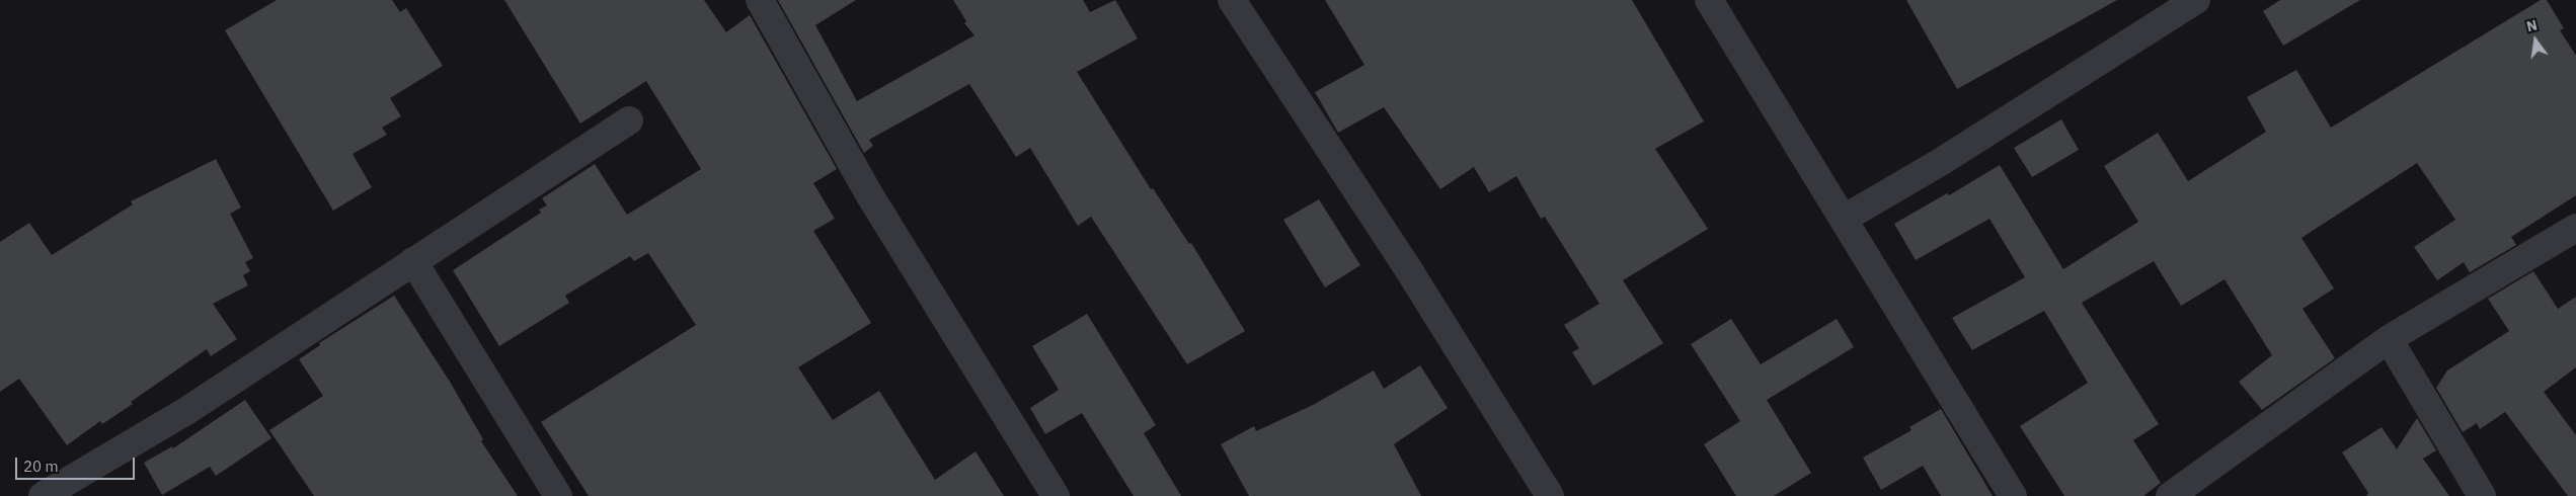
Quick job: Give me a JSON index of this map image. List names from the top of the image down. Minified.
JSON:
{"scale_bar":"20 m","north":"top"}
